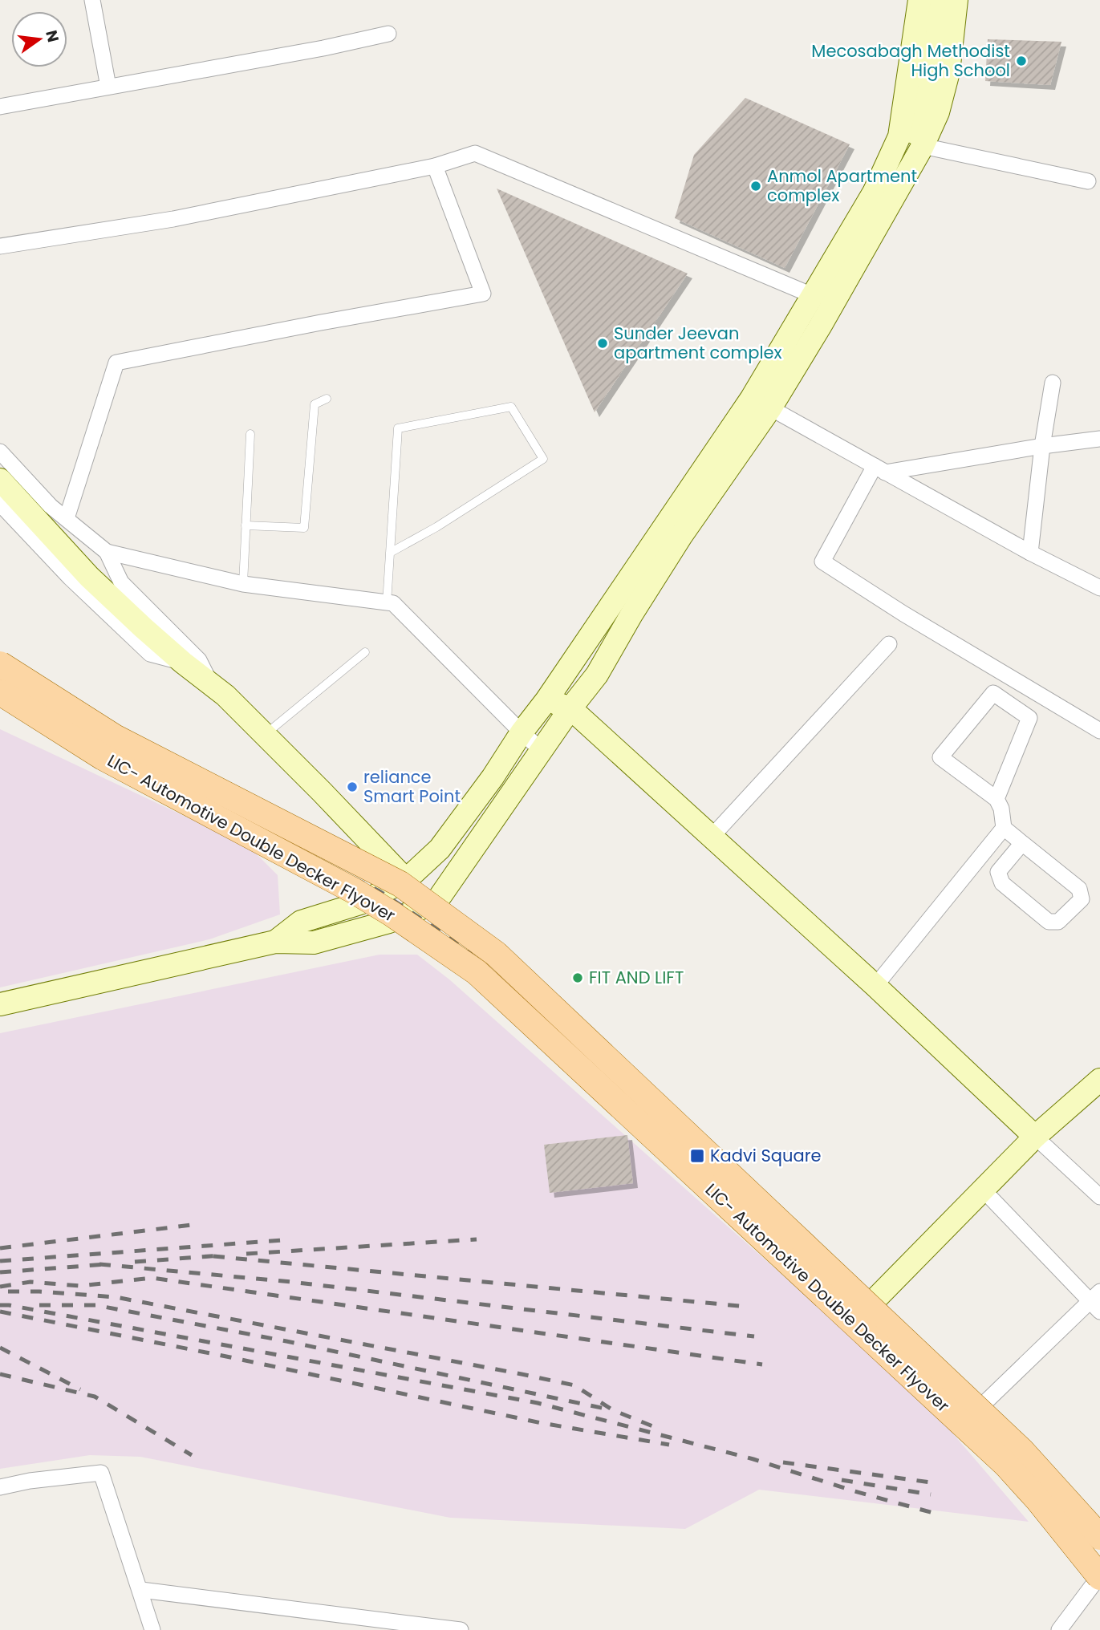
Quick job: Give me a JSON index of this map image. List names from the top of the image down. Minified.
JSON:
{"streets":{"main road":["LIC- Automotive Double Decker Flyover"]},"places":{"other":["Mecosabagh Methodist High School","Anmol Apartment complex","Sunder Jeevan apartment complex","reliance Smart Point","FIT AND LIFT"],"transit":["Kadvi Square"]},"north":"right"}
